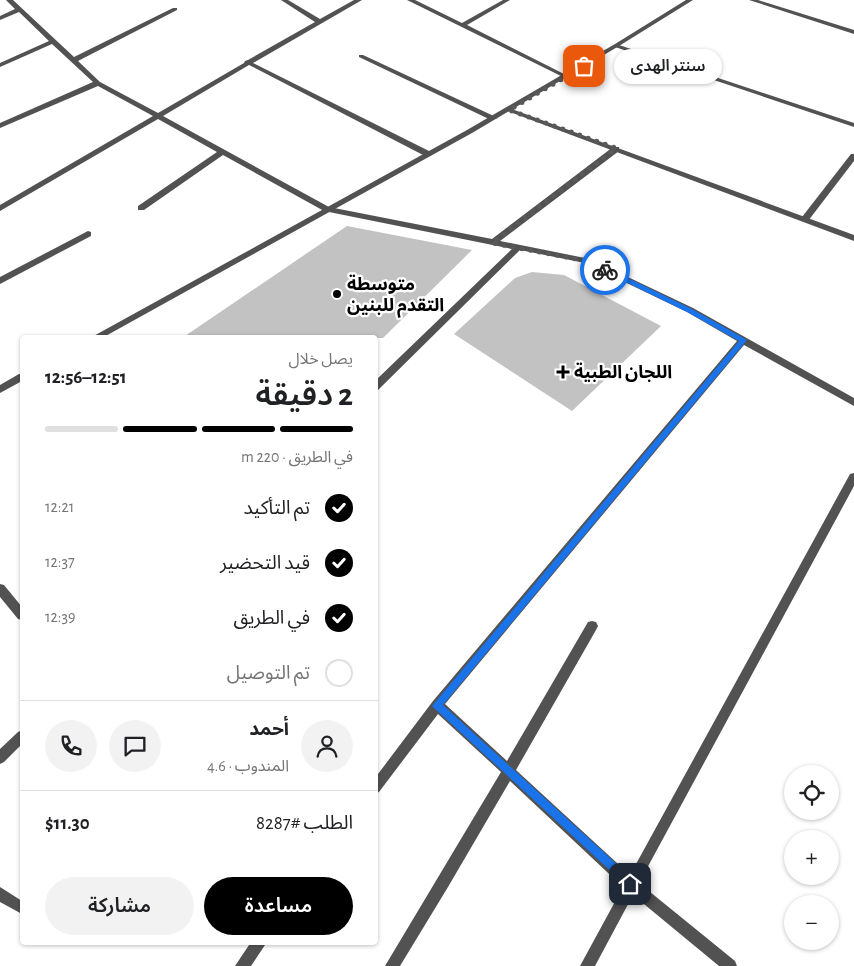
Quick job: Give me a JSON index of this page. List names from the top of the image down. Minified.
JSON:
{"places":{"other":["سنتر الهدى","متوسطة التقدم للبنين"],"health":["اللجان الطبية"]},"page":{"bubble":"سنتر الهدى","heading":["2 دقيقة","يصل خلال","12:51–12:56"],"panel":["أحمد","المندوب · 4.6","الطلب #8287","$11.30"],"bar":"في الطريق · 220 m","list":[["تم التأكيد","12:21"],["قيد التحضير","12:37"],["في الطريق","12:39"],"تم التوصيل"],"map_buttons":["+","−"],"buttons":["مساعدة","مشاركة"]}}
